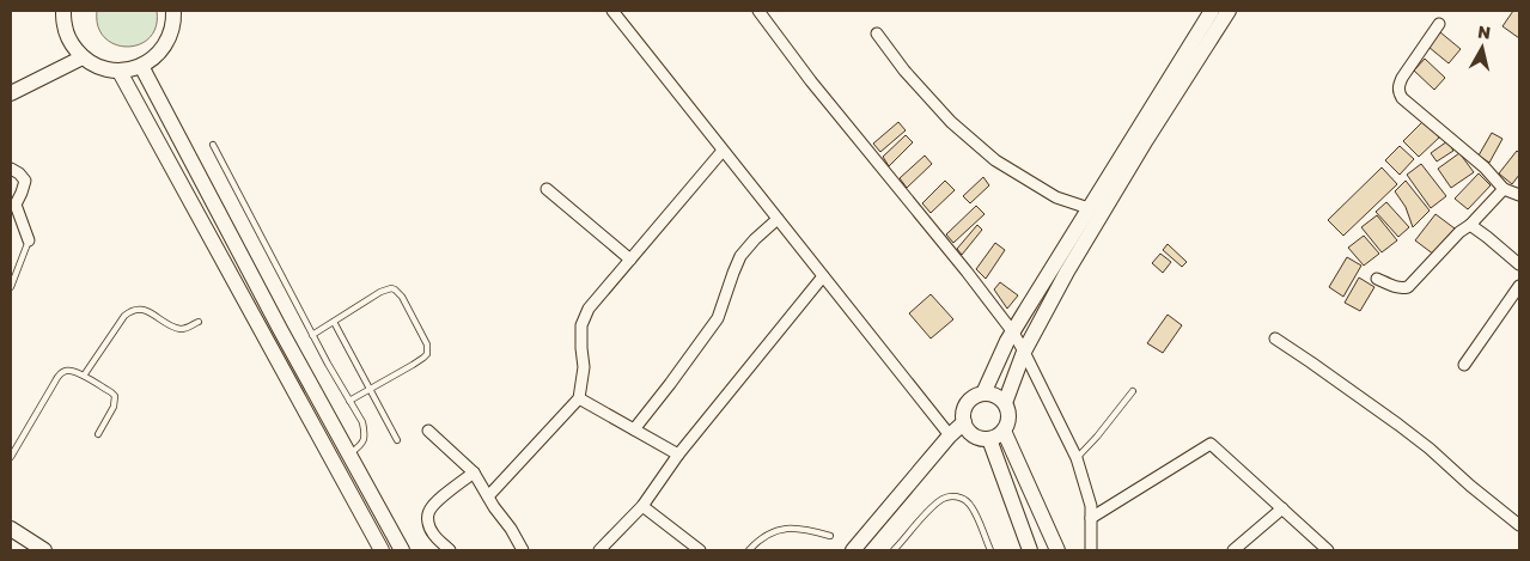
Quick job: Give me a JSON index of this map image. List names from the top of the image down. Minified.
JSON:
{"north":"top"}
